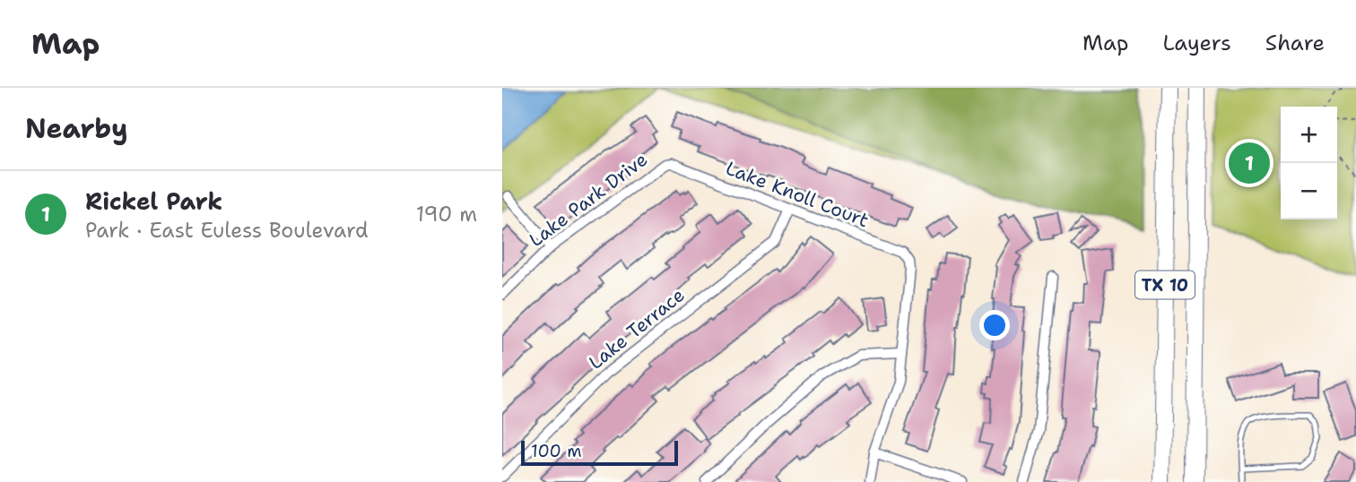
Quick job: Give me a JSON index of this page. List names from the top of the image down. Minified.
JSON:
{"streets":{"main road":["TX 10"],"street":["Lake Knoll Court","Lake Park Drive","Lake Terrace"]},"crossings":[["Lake Knoll Court","Lake Park Drive"],["Lake Knoll Court","Lake Terrace"]],"scale_bar":"100 m","page":{"header":"Map","nav":["Map","Layers","Share"],"heading":"Nearby","map_buttons":["+","−"],"pins":"1","list":[{"mark":"1","name":"Rickel Park","note":"Park · East Euless Boulevard","value":"190 m"}],"scale":"100 m"}}
